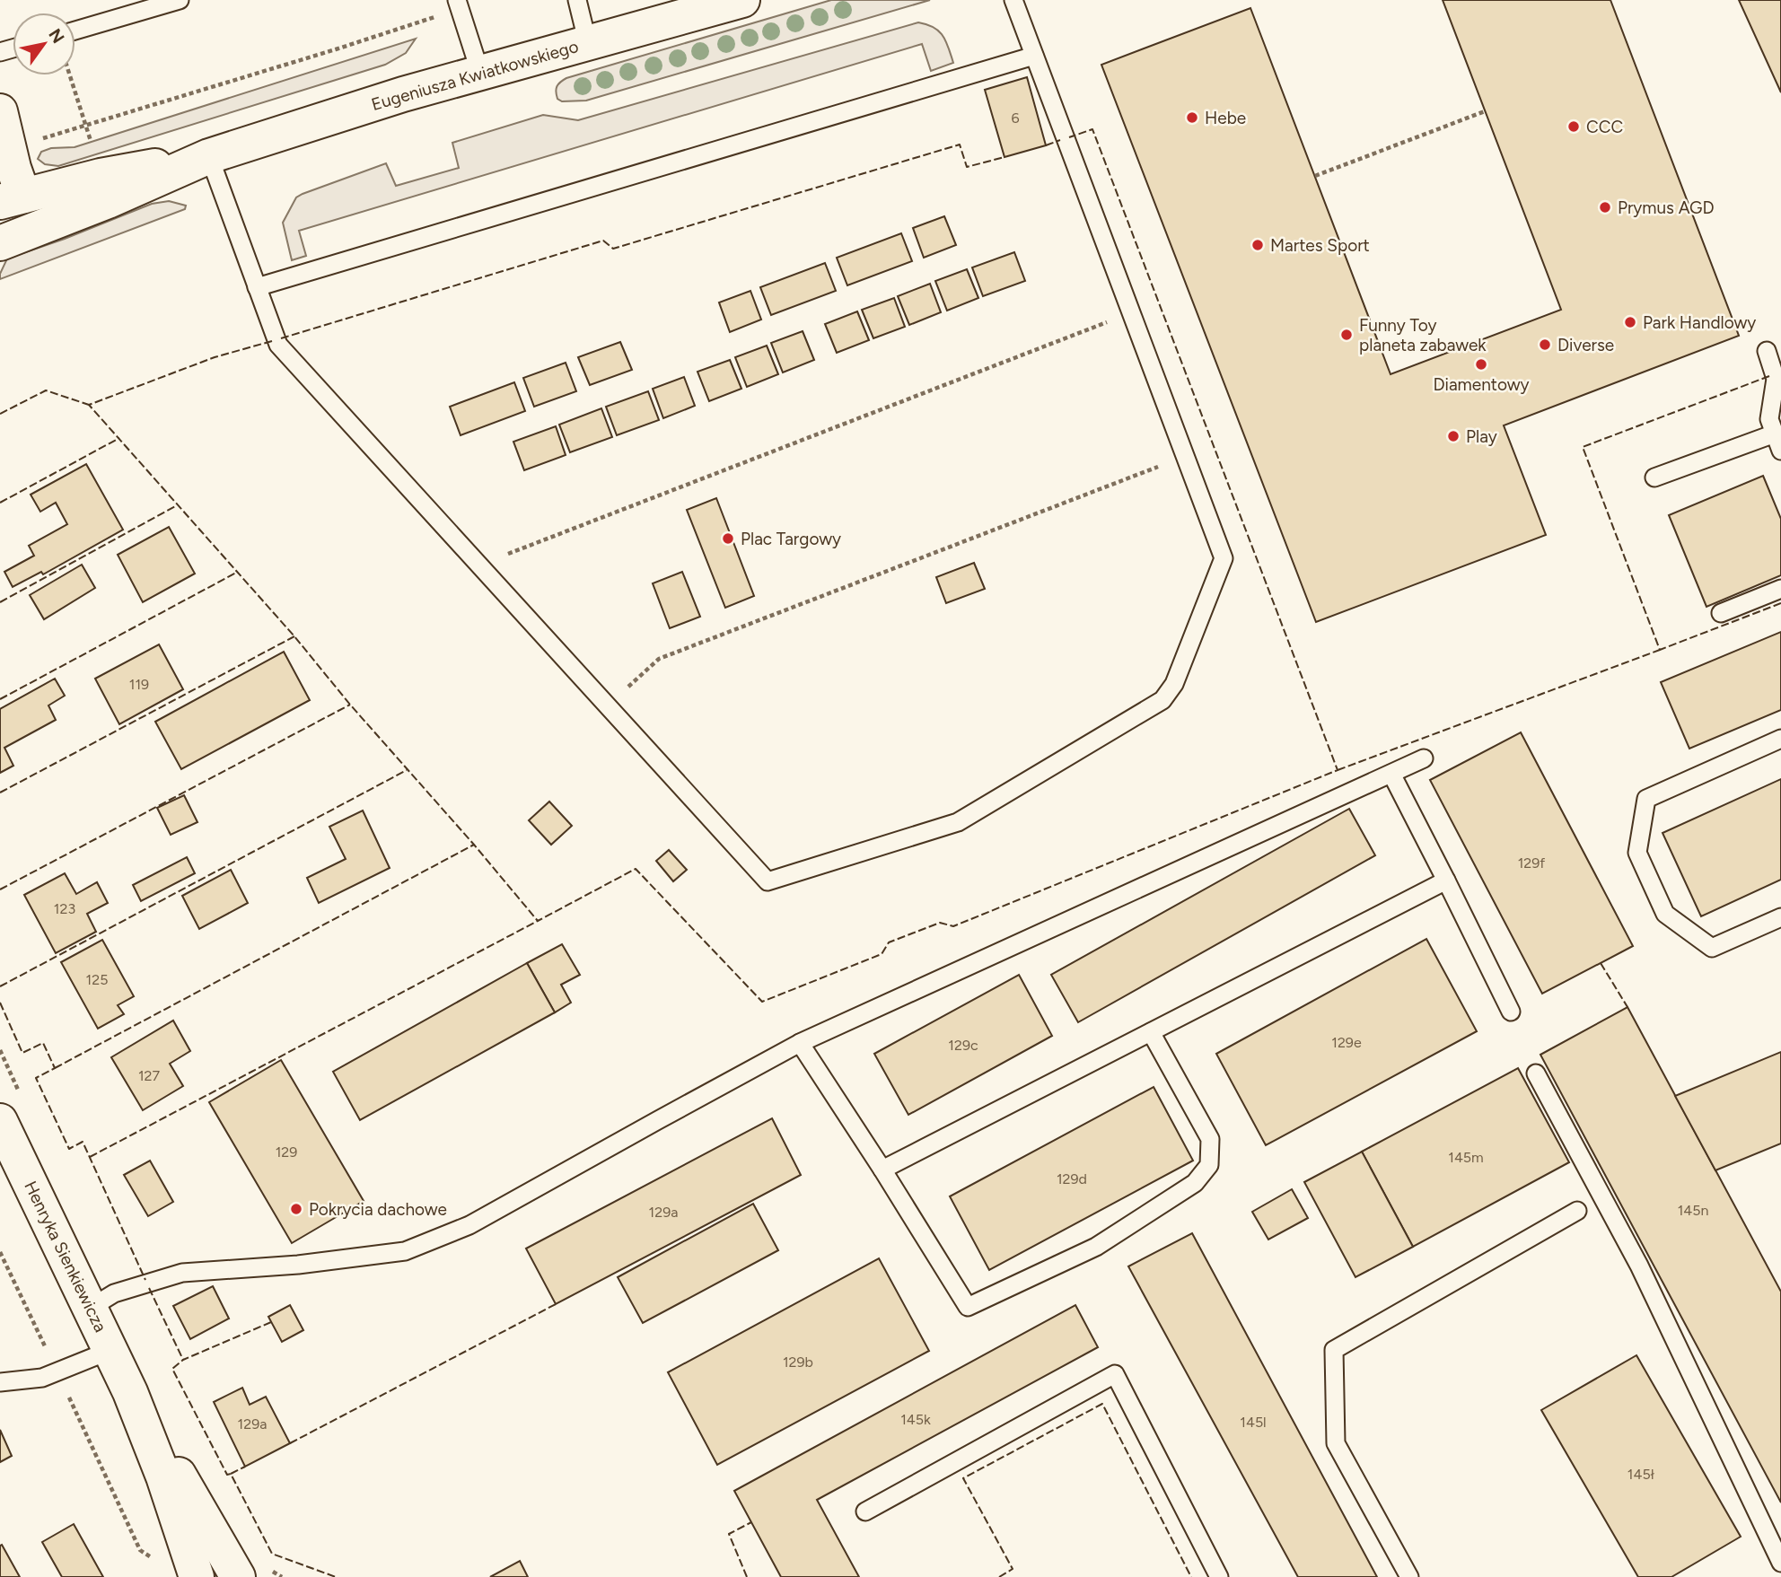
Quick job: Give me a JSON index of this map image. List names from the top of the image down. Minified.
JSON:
{"streets":{"street":["Eugeniusza Kwiatkowskiego","Henryka Sienkiewicza"]},"places":["Hebe","CCC","Prymus AGD","Martes Sport","Park Handlowy","Funny Toy planeta zabawek","Diverse","Diamentowy","Play","Plac Targowy","Pokrycia dachowe"],"house_numbers":["6","119","129f","123","125","129e","129c","127","129","145m","129d","145n","129a","129b","145k","145l","129a","145ł"],"north":"top right"}
